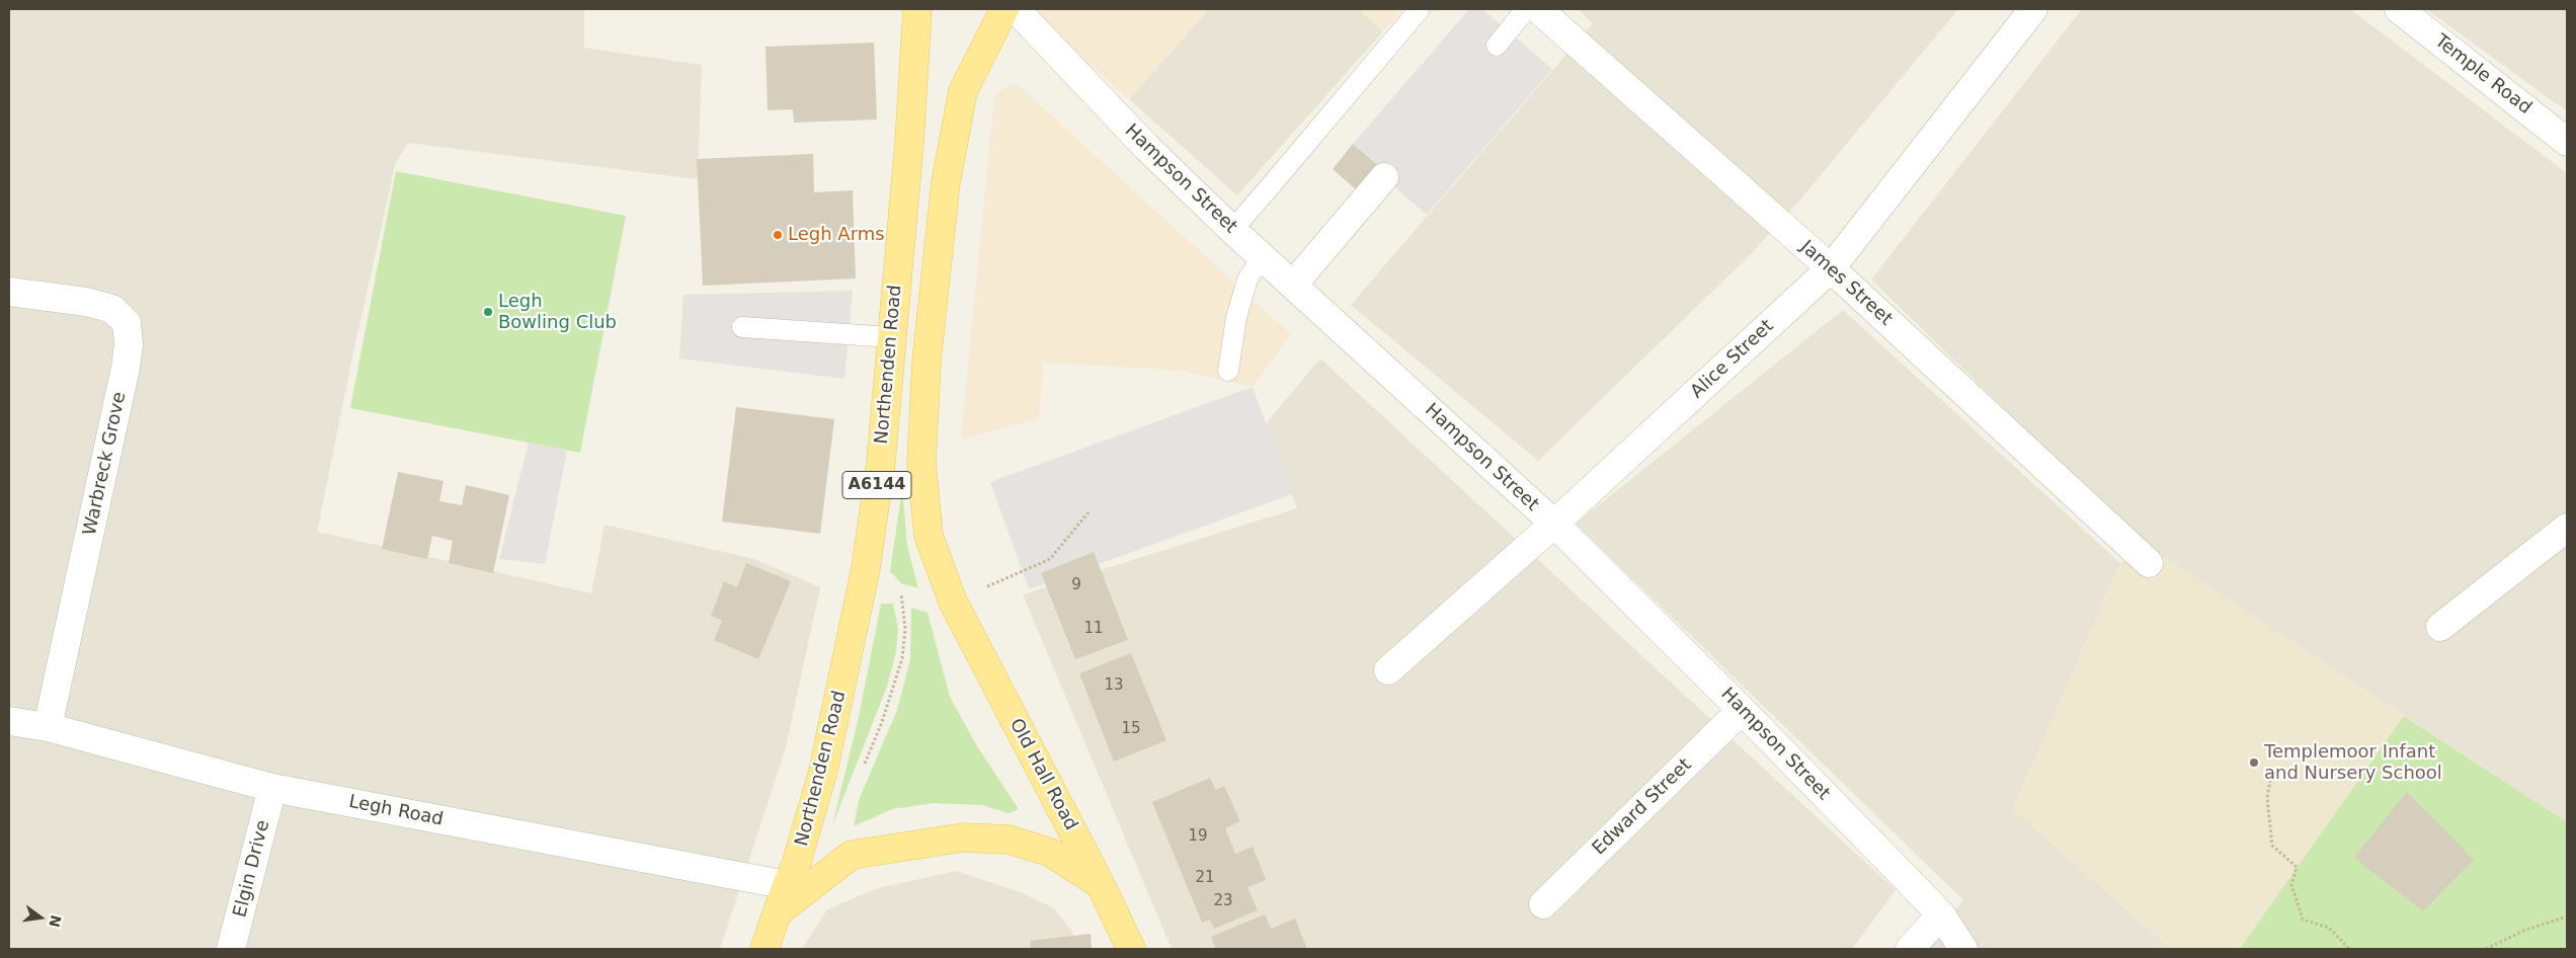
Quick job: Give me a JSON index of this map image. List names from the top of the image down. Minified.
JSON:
{"streets":{"main road":["Northenden Road","A6144","Old Hall Road"],"street":["Temple Road","Hampson Street","James Street","Alice Street","Warbreck Grove","Edward Street","Legh Road","Elgin Drive"]},"crossings":[["Hampson Street","Alice Street"],["Hampson Street","Edward Street"],["James Street","Alice Street"],["Northenden Road","Old Hall Road"],["Northenden Road","Legh Road"],["Warbreck Grove","Legh Road"],["Legh Road","Elgin Drive"]],"places":["Legh Arms","Legh Bowling Club","Templemoor Infant and Nursery School"],"house_numbers":["9","11","13","15","19","21","23"],"north":"right"}
